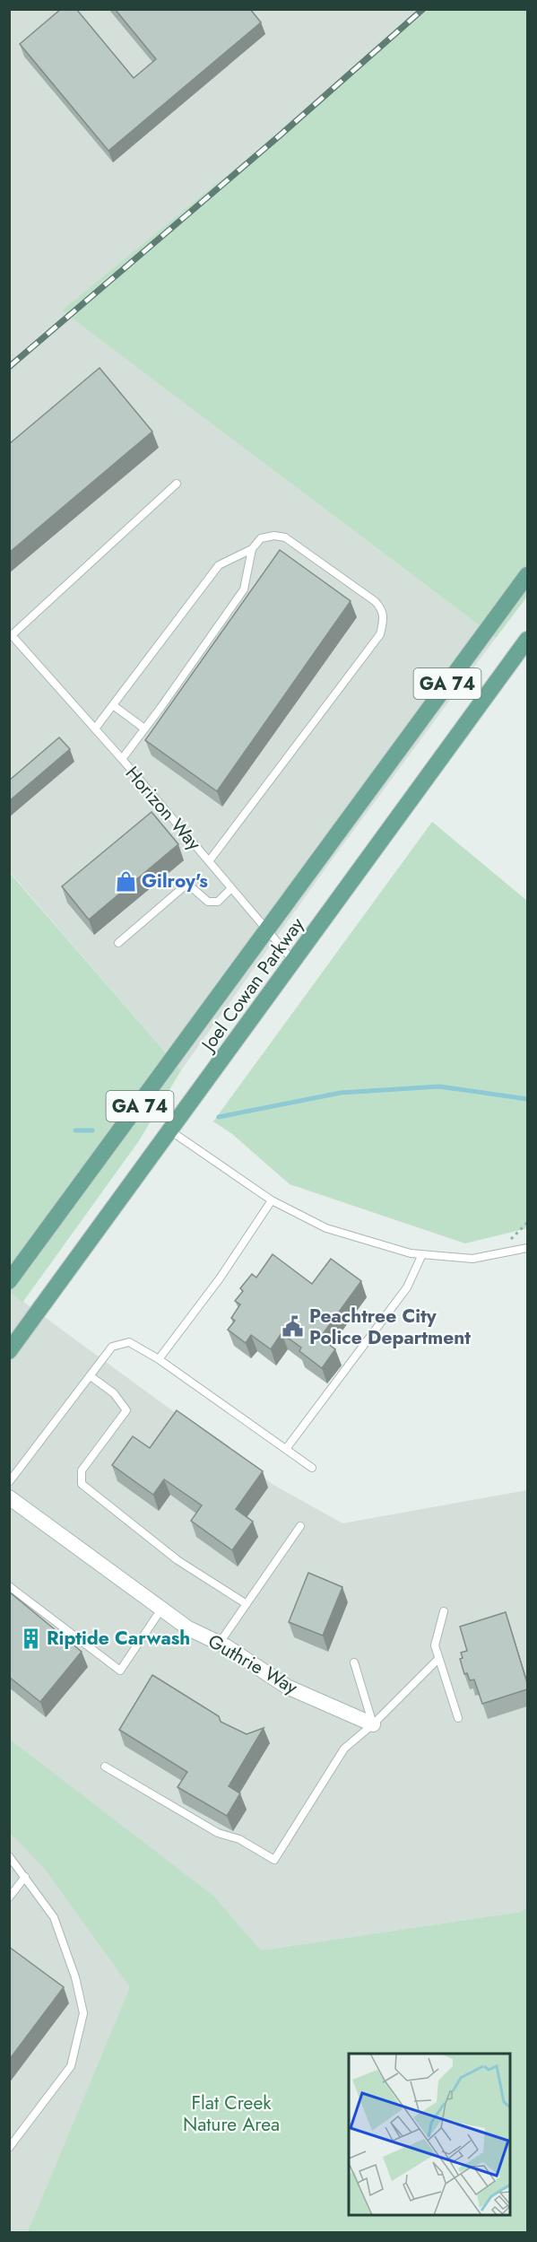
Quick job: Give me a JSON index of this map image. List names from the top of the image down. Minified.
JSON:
{"streets":{"main road":["GA 74","Joel Cowan Parkway"],"street":["Guthrie Way"],"lane":["Horizon Way"]},"crossings":[["Horizon Way","Joel Cowan Parkway"]],"parks":["Flat Creek Nature Area"],"places":{"shop":["Gilroy's"],"public building":["Peachtree City Police Department"],"building":["Riptide Carwash"]}}
